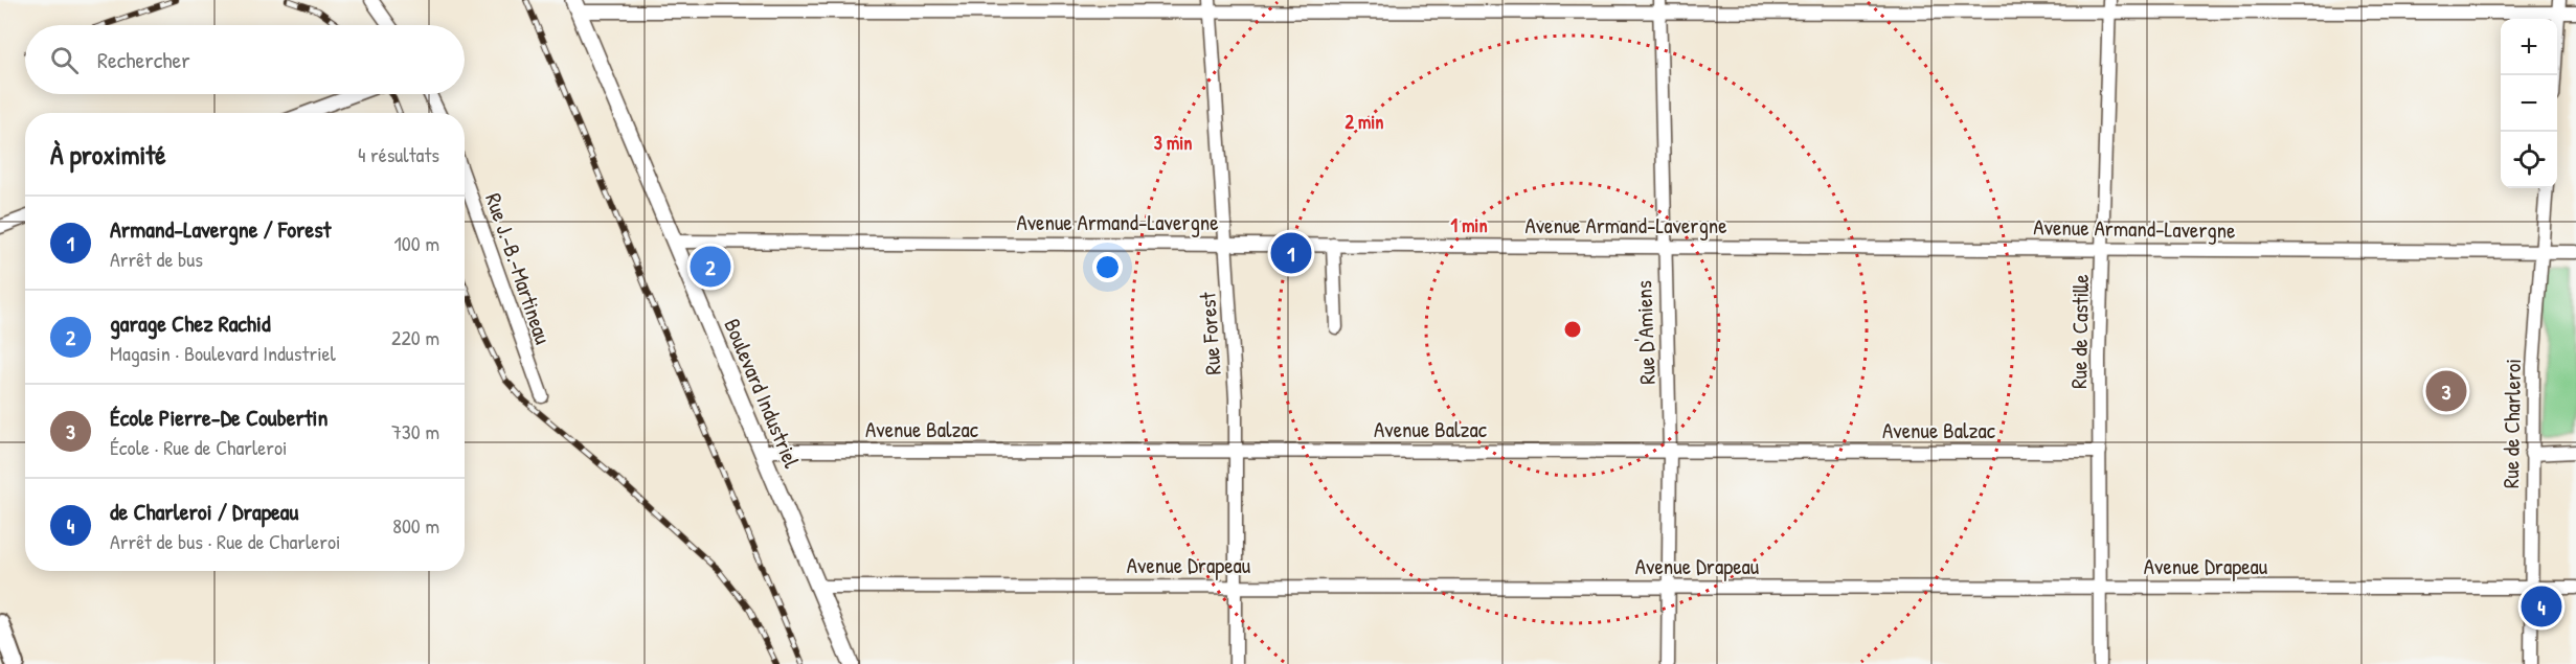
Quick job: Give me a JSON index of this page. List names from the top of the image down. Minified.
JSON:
{"streets":{"street":["Avenue Armand-Lavergne","Rue J.-B.-Martineau","Rue de Castille","Rue D'Amiens","Rue Forest","Boulevard Industriel","Rue de Charleroi","Avenue Balzac","Avenue Drapeau"]},"crossings":[["Avenue Armand-Lavergne","Rue de Castille"],["Avenue Armand-Lavergne","Rue D'Amiens"],["Avenue Armand-Lavergne","Rue Forest"],["Avenue Armand-Lavergne","Boulevard Industriel"],["Avenue Armand-Lavergne","Rue de Charleroi"],["Rue de Castille","Avenue Balzac"],["Rue de Castille","Avenue Drapeau"],["Rue D'Amiens","Avenue Balzac"],["Rue D'Amiens","Avenue Drapeau"],["Rue Forest","Avenue Balzac"],["Rue Forest","Avenue Drapeau"],["Boulevard Industriel","Avenue Balzac"],["Boulevard Industriel","Avenue Drapeau"],["Rue de Charleroi","Avenue Drapeau"]],"page":{"map_buttons":["+","−"],"search":"Rechercher","heading":["À proximité","4 résultats"],"list":[{"mark":"1","name":"Armand-Lavergne / Forest","note":"Arrêt de bus","value":"100 m"},{"mark":"2","name":"garage Chez Rachid","note":"Magasin · Boulevard Industriel","value":"220 m"},{"mark":"3","name":"École Pierre-De Coubertin","note":"École · Rue de Charleroi","value":"730 m"},{"mark":"4","name":"de Charleroi / Drapeau","note":"Arrêt de bus · Rue de Charleroi","value":"800 m"}],"pins":["1","2","3","4"]},"rings":["2 min","3 min","1 min"]}
